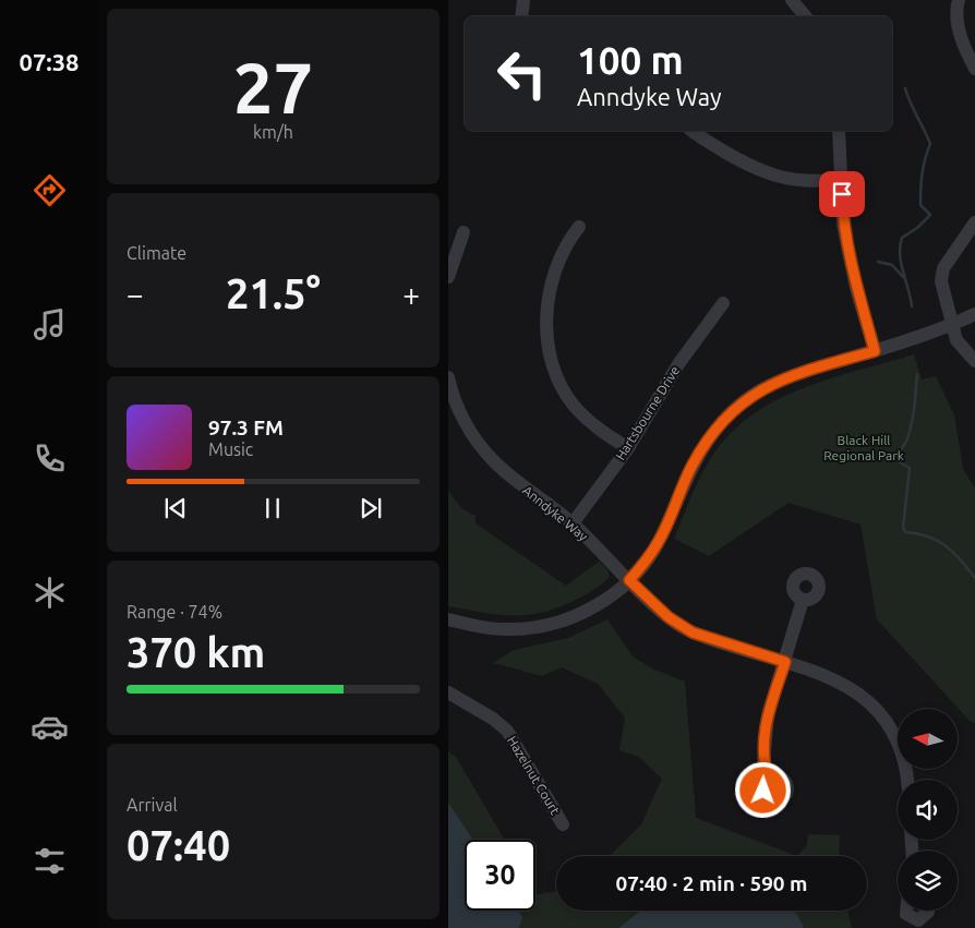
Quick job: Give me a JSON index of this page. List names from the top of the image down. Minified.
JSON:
{"streets":{"street":["Hartsbourne Drive","Anndyke Way","Hazelnut Court"]},"crossings":[["Hartsbourne Drive","Anndyke Way"]],"parks":["Black Hill Regional Park"],"north":"left","page":{"tabs":"07:38","tile":[["27","km/h"],"Climate",["Range · 74%","370 km"],["Arrival","07:40"]],"turn":["100 m","Anndyke Way"],"heat":["−","21.5°","+"],"song":["97.3 FM","Music"],"limit":"30","trip":"07:40 · 2 min · 590 m"}}
